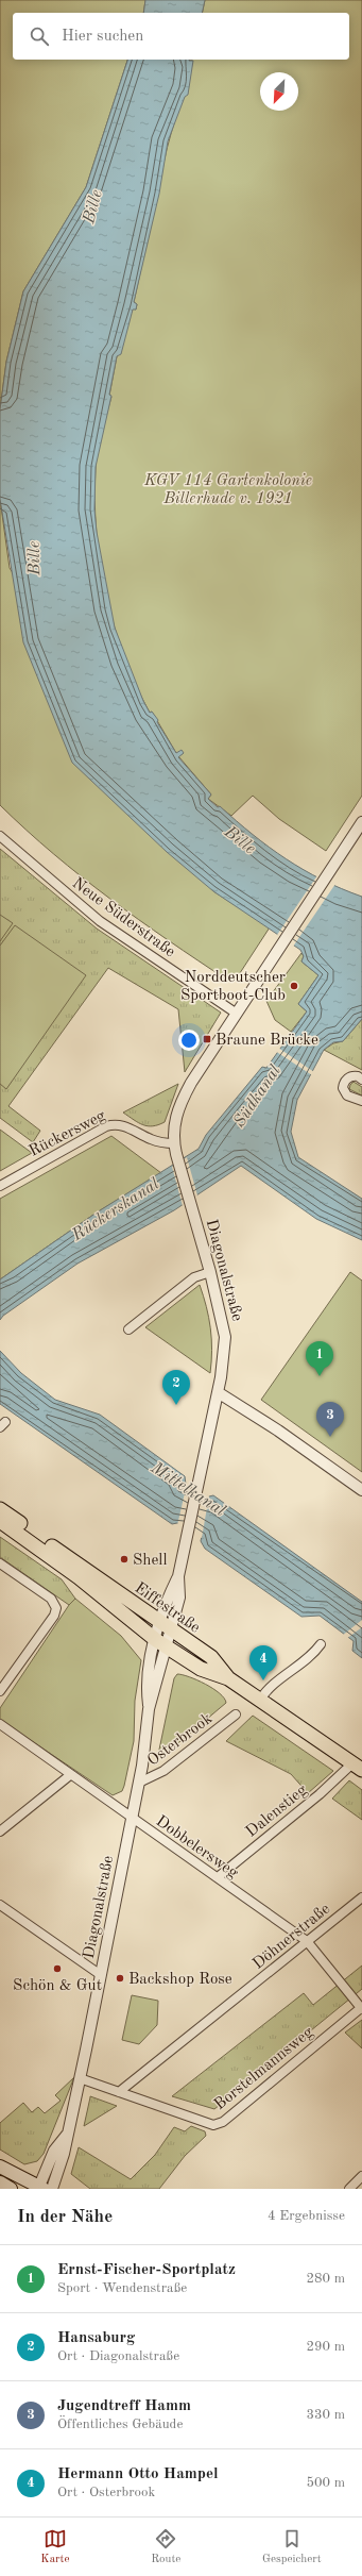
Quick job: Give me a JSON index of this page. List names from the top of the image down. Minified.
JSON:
{"streets":{"main road":["Eiffestraße"],"street":["Neue Süderstraße","Rückersweg","Diagonalstraße","Osterbrook","Dalenstieg","Dobbelersweg","Döhnerstraße","Borstelmannsweg"]},"crossings":[["Neue Süderstraße","Diagonalstraße"],["Rückersweg","Diagonalstraße"],["Diagonalstraße","Eiffestraße"],["Diagonalstraße","Osterbrook"],["Diagonalstraße","Dobbelersweg"],["Diagonalstraße","Borstelmannsweg"],["Eiffestraße","Dalenstieg"],["Dalenstieg","Dobbelersweg"],["Dobbelersweg","Döhnerstraße"],["Dobbelersweg","Borstelmannsweg"],["Döhnerstraße","Borstelmannsweg"]],"water":["Bille","Südkanal","Rückerskanal","Mittelkanal"],"parks":["KGV 114 Gartenkolonie Billerhude v. 1921"],"places":{"other":["Norddeutscher Sportboot-Club","Shell","Schön & Gut","Backshop Rose"],"transit":["Braune Brücke"]},"north":"bottom left","page":{"search":"Hier suchen","pins":["1","2","3","4"],"heading":["In der Nähe","4 Ergebnisse"],"list":[{"mark":"1","name":"Ernst-Fischer-Sportplatz","note":"Sport · Wendenstraße","value":"280 m"},{"mark":"2","name":"Hansaburg","note":"Ort · Diagonalstraße","value":"290 m"},{"mark":"3","name":"Jugendtreff Hamm","note":"Öffentliches Gebäude","value":"330 m"},{"mark":"4","name":"Hermann Otto Hampel","note":"Ort · Osterbrook","value":"500 m"}],"nav":["Karte","Route","Gespeichert"]}}
